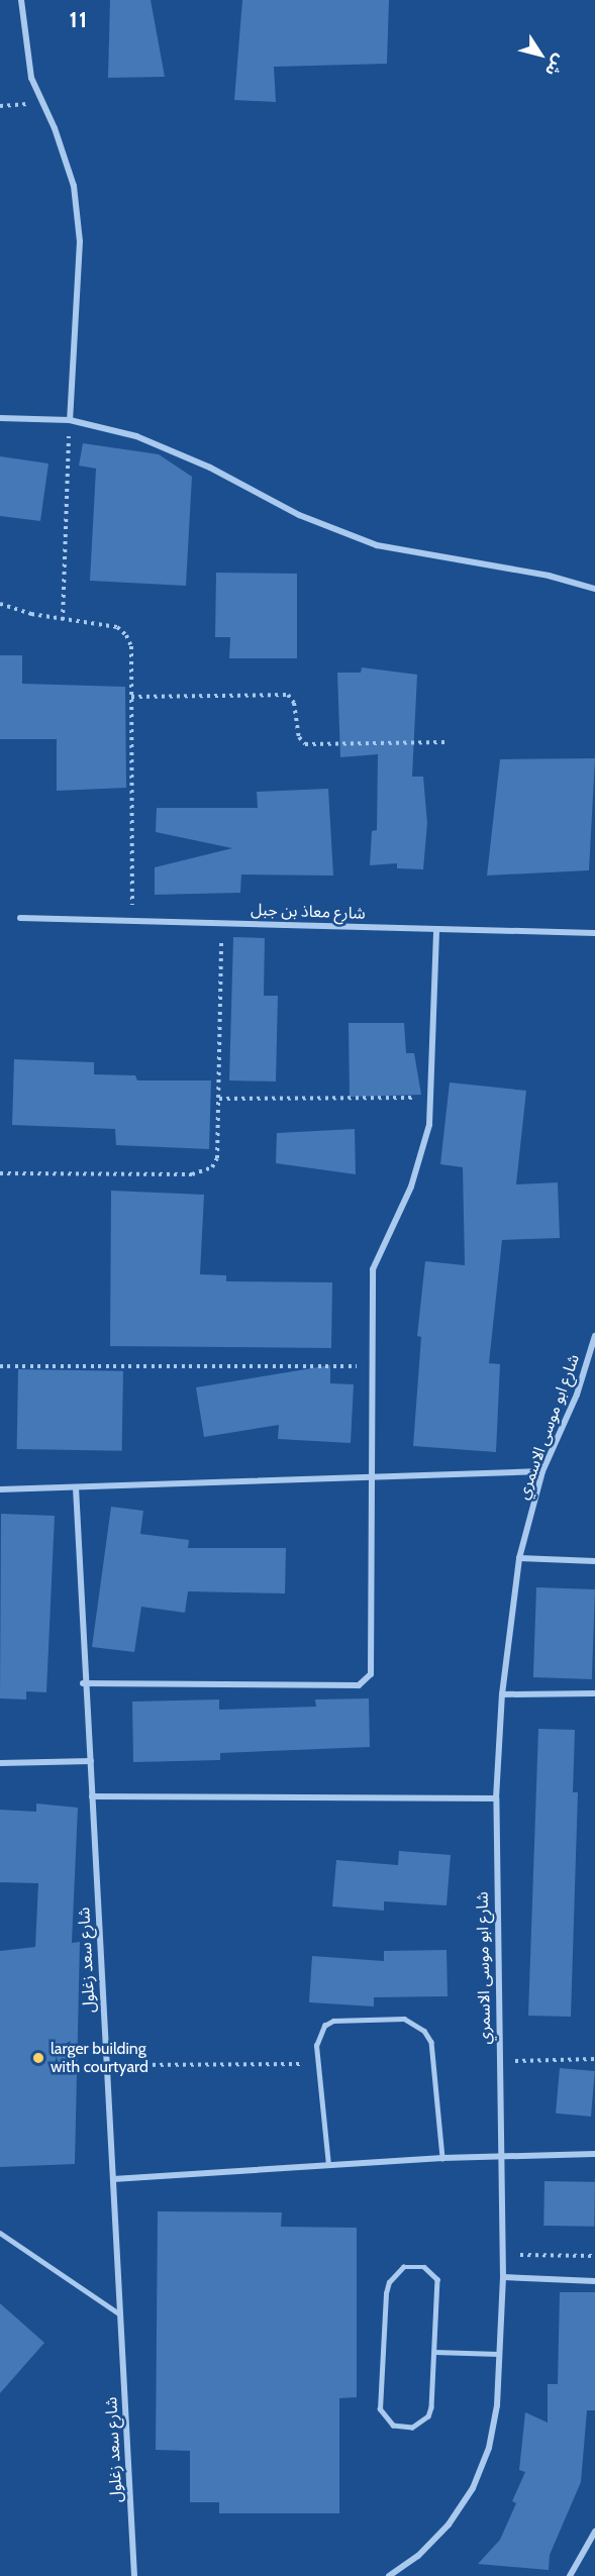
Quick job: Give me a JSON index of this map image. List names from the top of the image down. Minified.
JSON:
{"streets":{"street":["شارع معاذ بن جبل","شارع ابو موسى الاسمري","شارع سعد زغلول"]},"districts":["11"],"places":["larger building with courtyard"],"north":"bottom right"}
